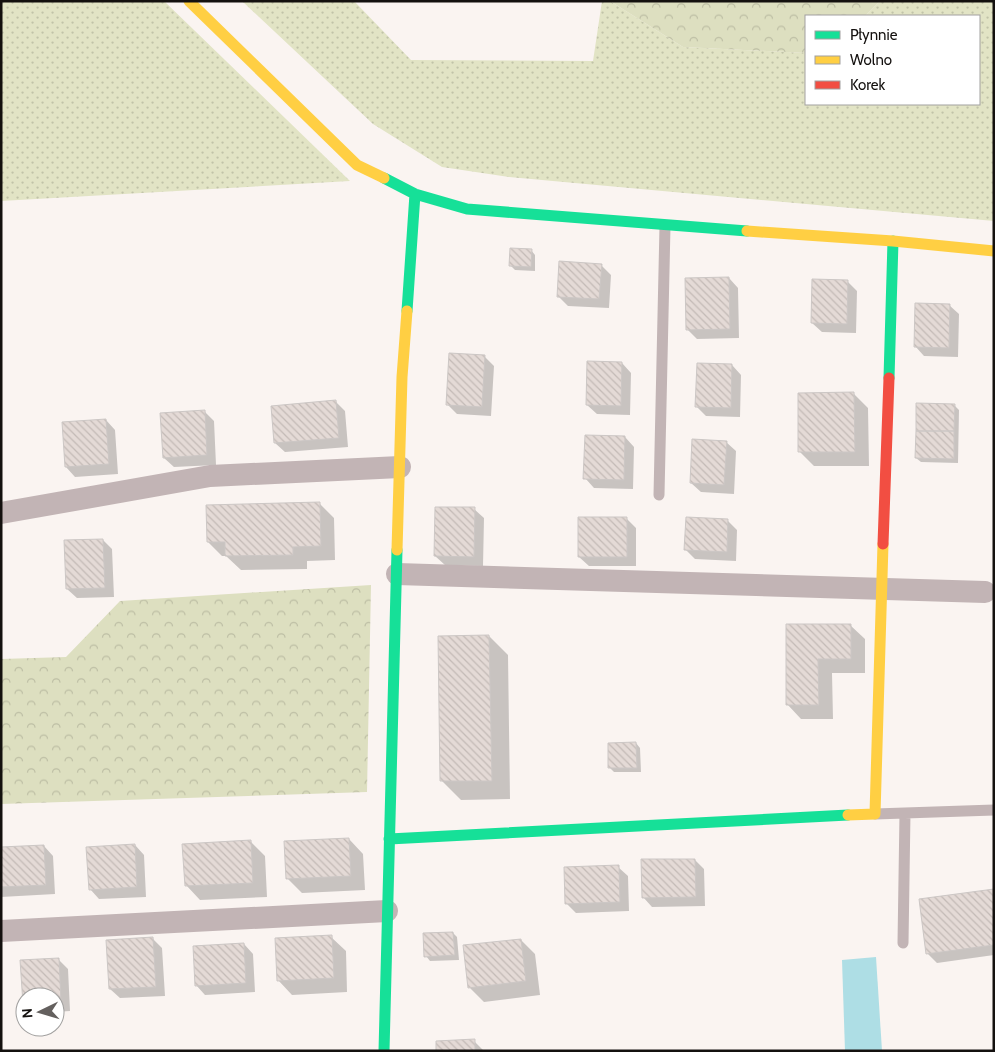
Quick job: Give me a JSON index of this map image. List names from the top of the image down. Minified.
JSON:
{"legend":["Płynnie","Wolno","Korek"],"north":"left"}
